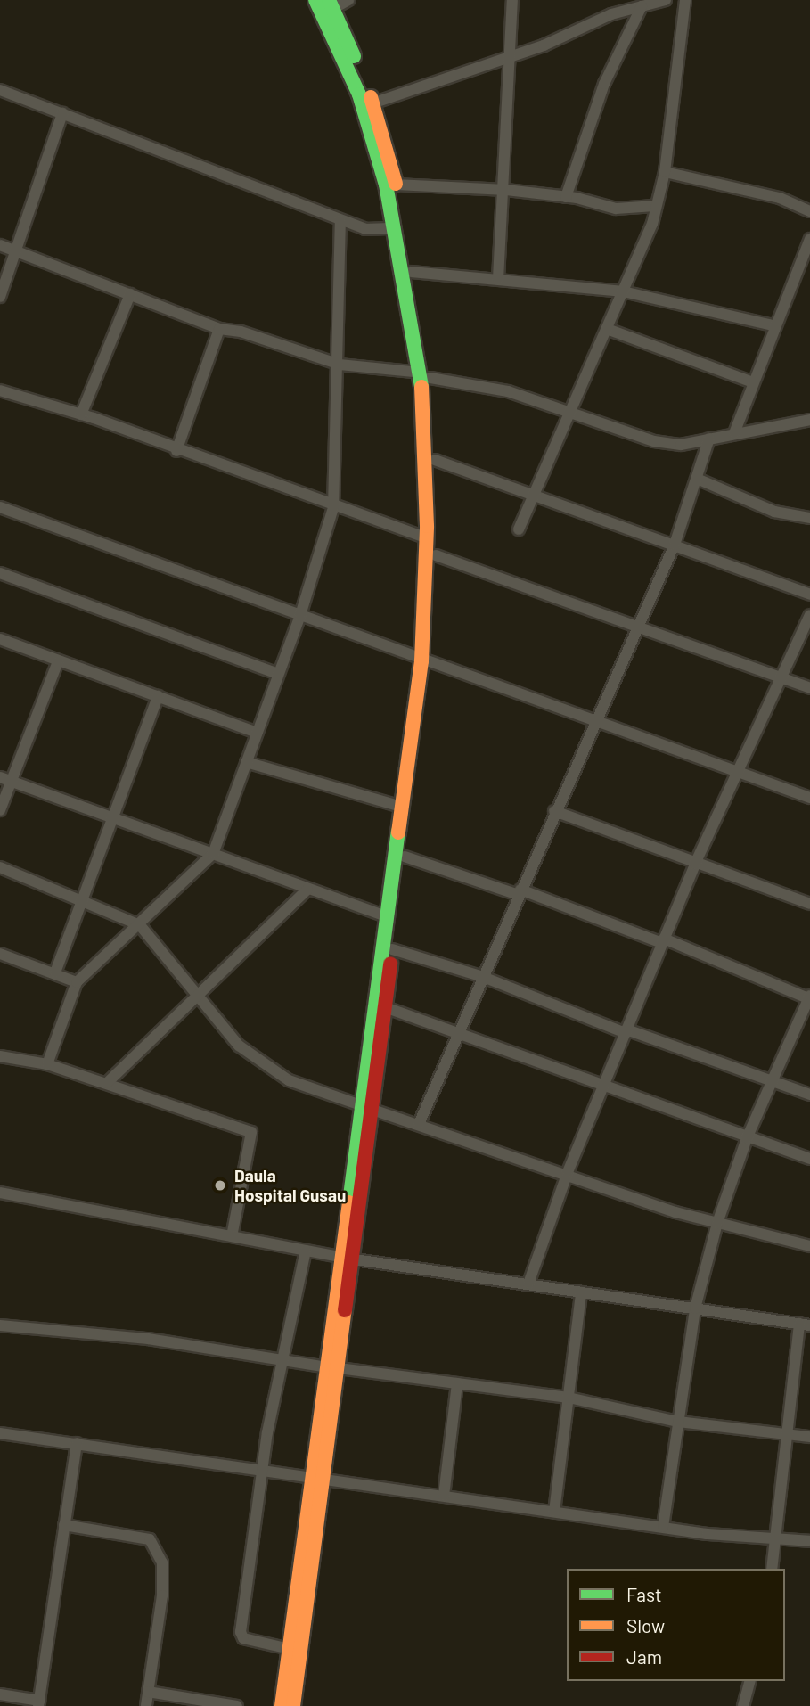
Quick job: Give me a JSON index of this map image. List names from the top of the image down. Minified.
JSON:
{"places":["Daula Hospital Gusau"],"legend":["Fast","Slow","Jam"]}
